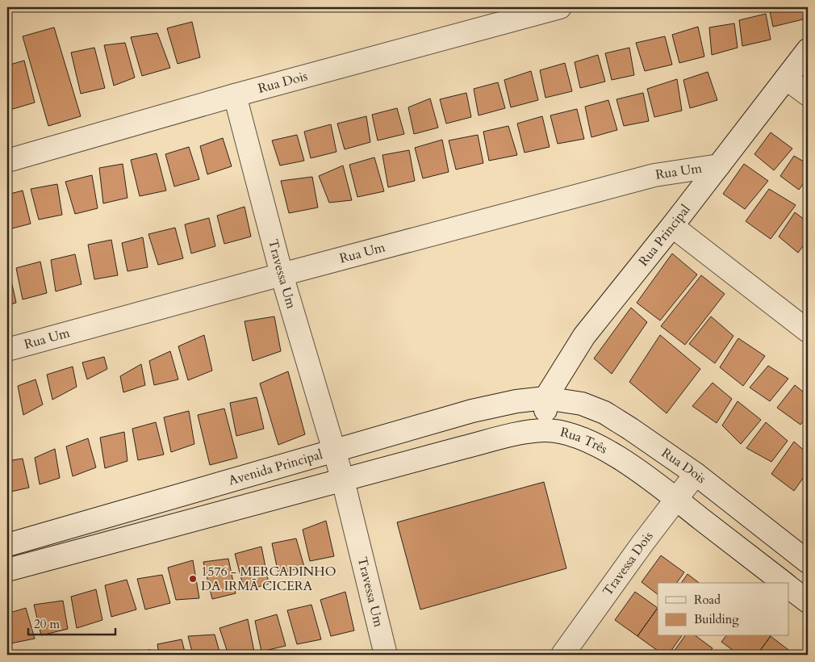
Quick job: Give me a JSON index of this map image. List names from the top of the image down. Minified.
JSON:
{"streets":{"street":["Rua Dois","Rua Um","Rua Principal","Travessa Um","Rua Três","Avenida Principal","Travessa Dois"]},"crossings":[["Rua Dois","Rua Principal"],["Rua Dois","Travessa Um"],["Rua Dois","Avenida Principal"],["Rua Dois","Travessa Dois"],["Rua Um","Rua Principal"],["Rua Um","Travessa Um"],["Rua Principal","Avenida Principal"],["Travessa Um","Rua Três"],["Travessa Um","Avenida Principal"],["Rua Três","Travessa Dois"]],"places":["1576 - MERCADINHO DA IRMÃ CICERA"],"legend":["Road","Building"],"scale_bar":"20 m"}
